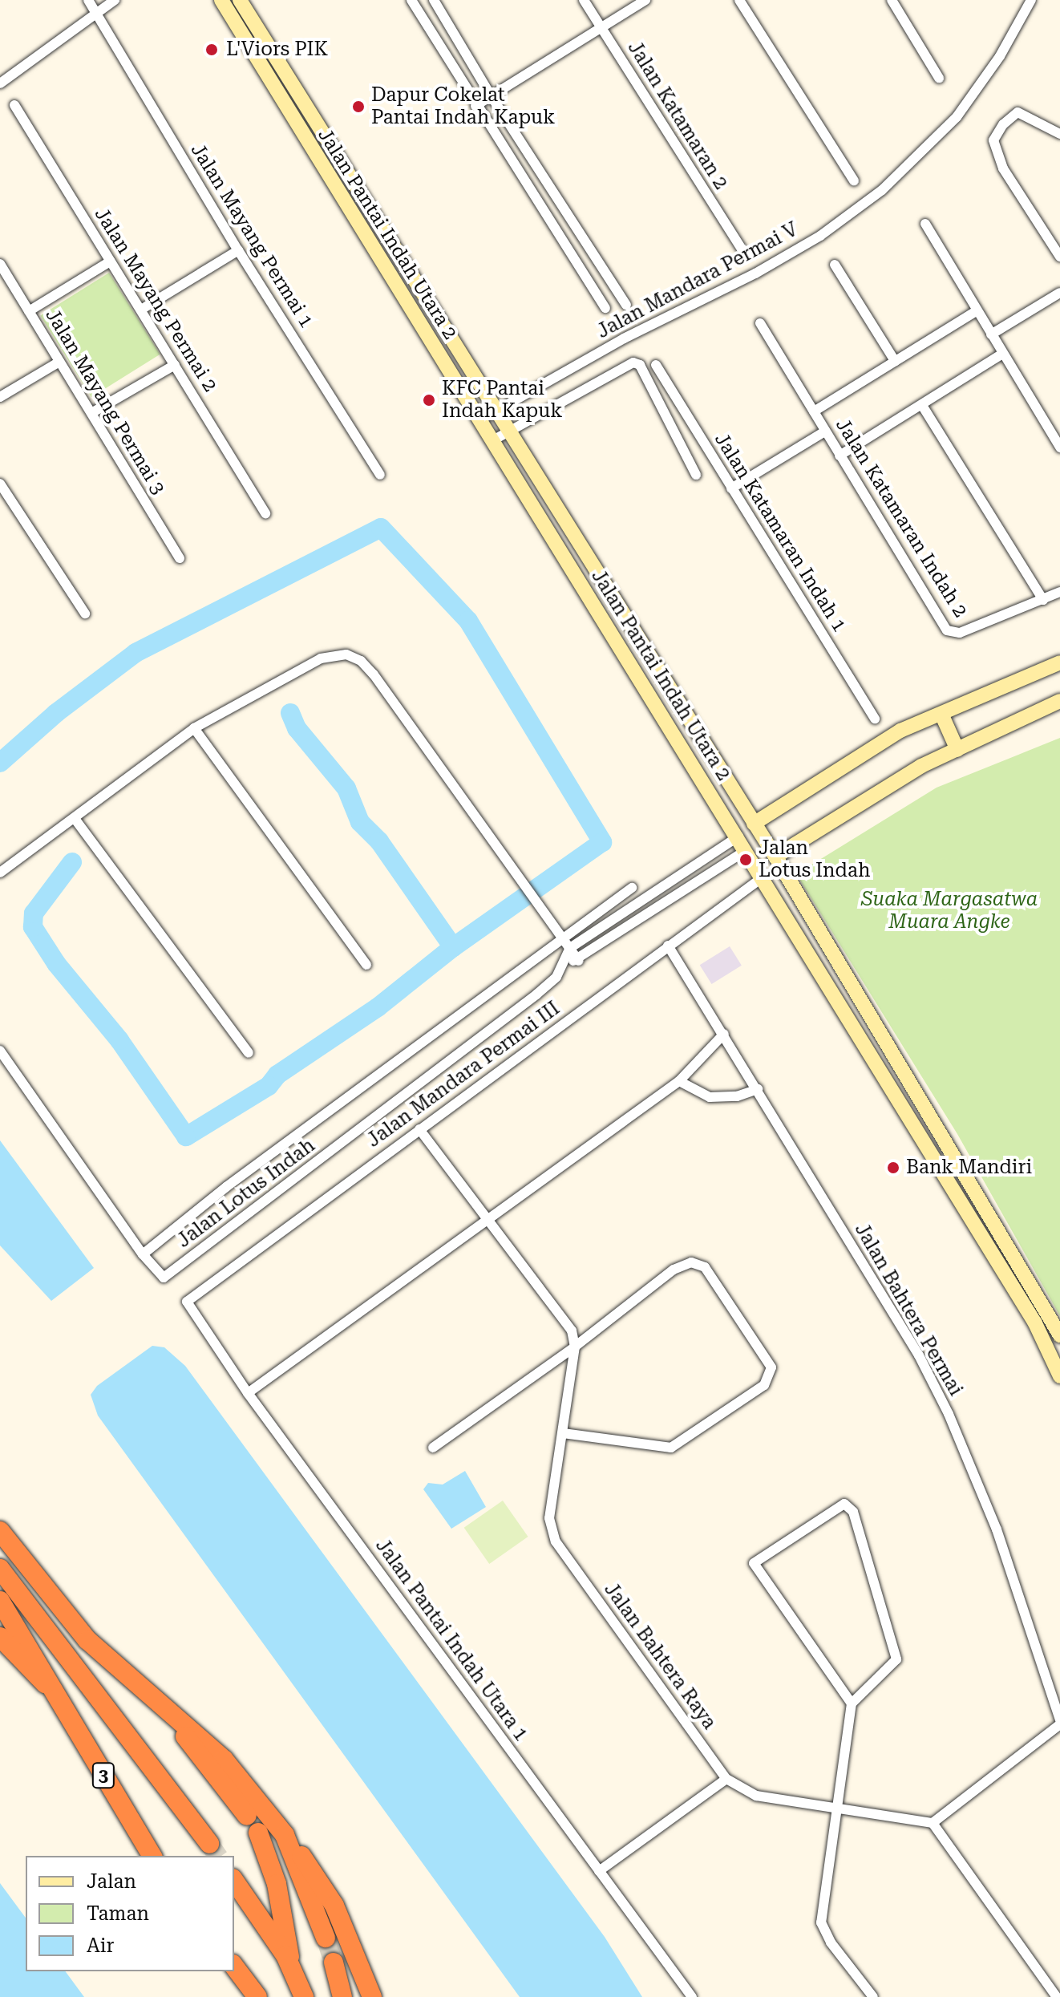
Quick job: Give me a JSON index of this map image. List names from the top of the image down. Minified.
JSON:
{"streets":{"highway":["3"],"street":["Jalan Katamaran 2","Jalan Pantai Indah Utara 2","Jalan Mayang Permai 1","Jalan Mandara Permai V","Jalan Mayang Permai 2","Jalan Mayang Permai 3","Jalan Katamaran Indah 2","Jalan Katamaran Indah 1","Jalan Mandara Permai III","Jalan Lotus Indah","Jalan Bahtera Permai","Jalan Pantai Indah Utara 1","Jalan Bahtera Raya"]},"crossings":[["Jalan Pantai Indah Utara 2","Jalan Mandara Permai V"],["Jalan Pantai Indah Utara 2","Jalan Katamaran Indah 1"],["Jalan Pantai Indah Utara 2","Jalan Mandara Permai III"],["Jalan Mandara Permai III","Jalan Bahtera Permai"],["Jalan Mandara Permai III","Jalan Pantai Indah Utara 1"]],"parks":["Suaka Margasatwa Muara Angke"],"places":["L'Viors PIK","Dapur Cokelat Pantai Indah Kapuk","KFC Pantai Indah Kapuk","Jalan Lotus Indah","Bank Mandiri"],"legend":["Jalan","Taman","Air"]}
